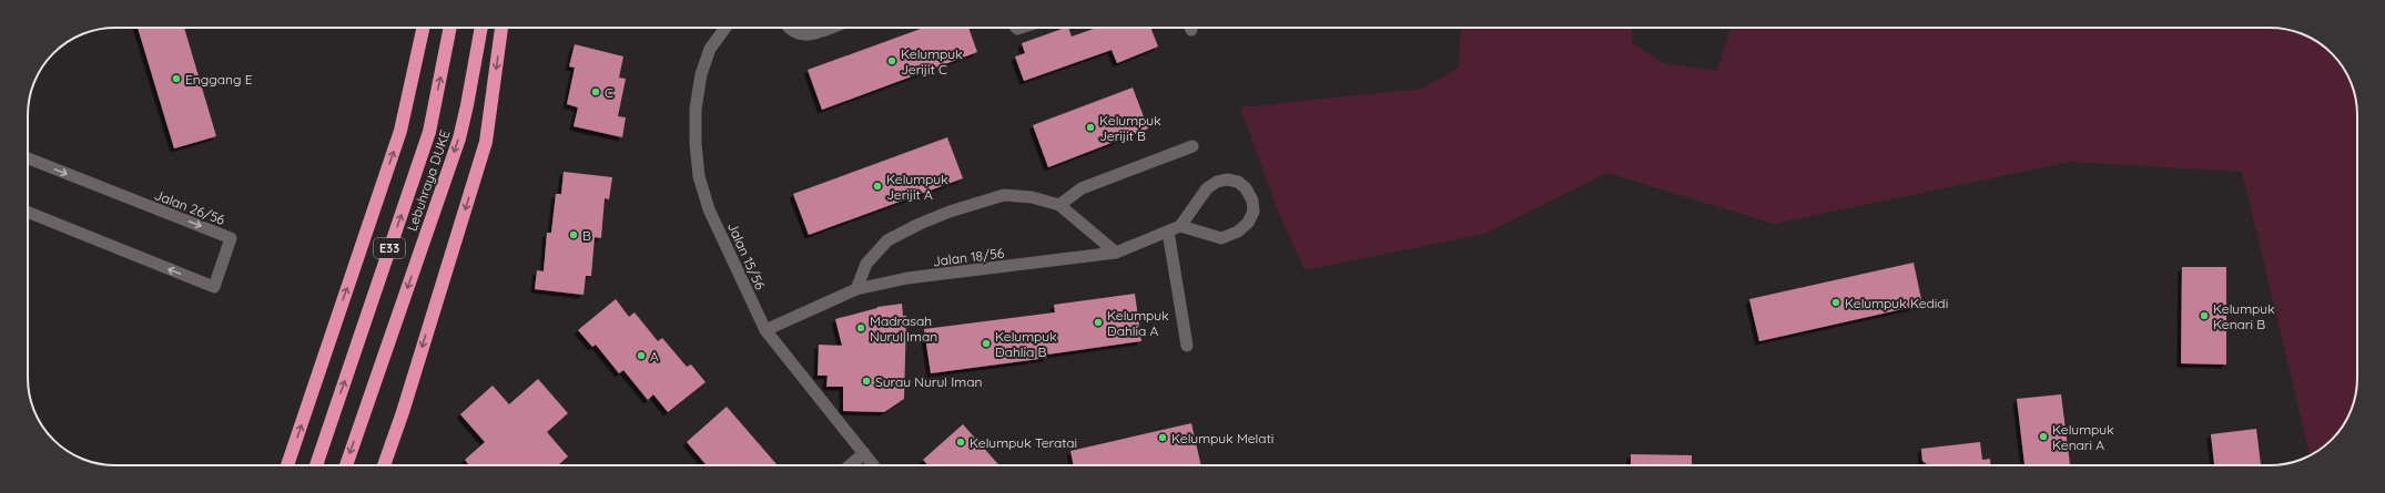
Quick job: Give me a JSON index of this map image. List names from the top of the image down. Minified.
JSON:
{"streets":{"highway":["Lebuhraya DUKE","E33"],"street":["Jalan 26/56","Jalan 15/56","Jalan 18/56"]},"crossings":[["Jalan 15/56","Jalan 18/56"]],"places":["Kelumpuk Jerijit C","Enggang E","C","Kelumpuk Jerijit B","Kelumpuk Jerijit A","B","Kelumpuk Kedidi","Kelumpuk Kenari B","Kelumpuk Dahlia A","Madrasah Nurul Iman","Kelumpuk Dahlia B","A","Surau Nurul Iman","Kelumpuk Kenari A","Kelumpuk Melati","Kelumpuk Teratai"]}
